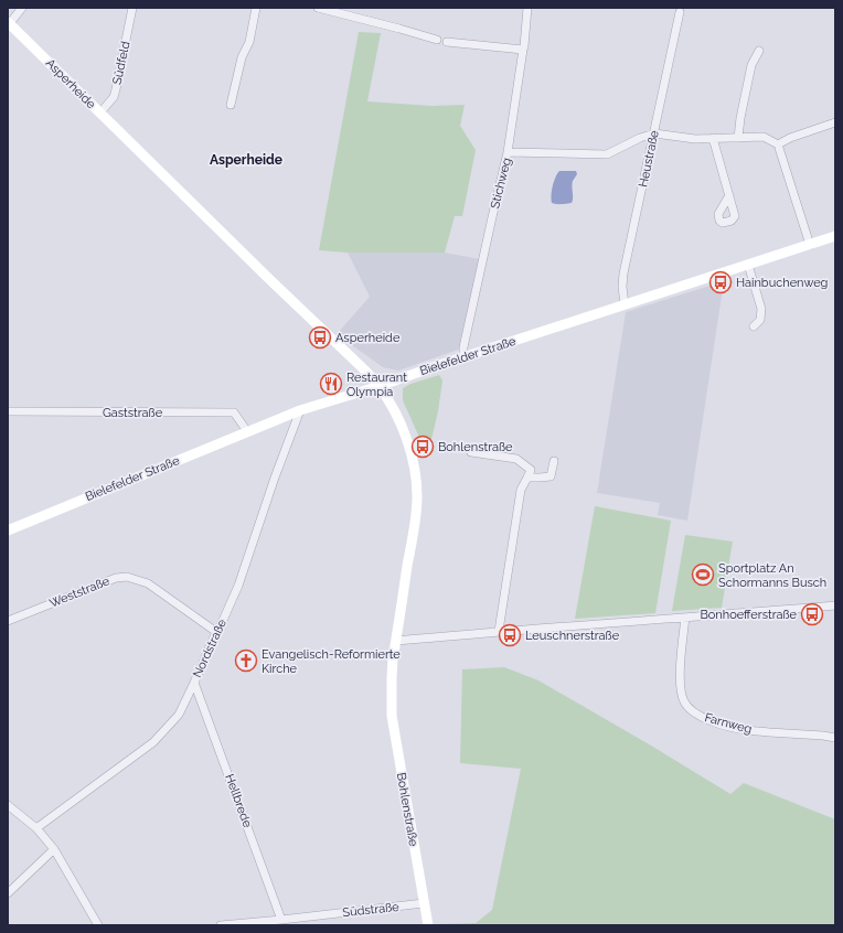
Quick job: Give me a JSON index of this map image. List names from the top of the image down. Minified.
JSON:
{"streets":{"street":["Südfeld","Asperheide","Heustraße","Stichweg","Bielefelder Straße","Gaststraße","Weststraße","Nordstraße","Farnweg","Hellbrede","Bohlenstraße","Südstraße"]},"crossings":[["Südfeld","Asperheide"],["Asperheide","Bielefelder Straße"],["Asperheide","Bohlenstraße"],["Heustraße","Bielefelder Straße"],["Stichweg","Bielefelder Straße"],["Bielefelder Straße","Gaststraße"],["Bielefelder Straße","Nordstraße"],["Bielefelder Straße","Bohlenstraße"],["Weststraße","Nordstraße"],["Nordstraße","Hellbrede"],["Hellbrede","Südstraße"],["Bohlenstraße","Südstraße"]],"districts":["Asperheide"],"places":{"bus stop":["Hainbuchenweg","Asperheide","Bohlenstraße","Bonhoefferstraße","Leuschnerstraße"],"restaurant":["Restaurant Olympia"],"sports":["Sportplatz An Schormanns Busch"],"church":["Evangelisch-Reformierte Kirche"]}}
